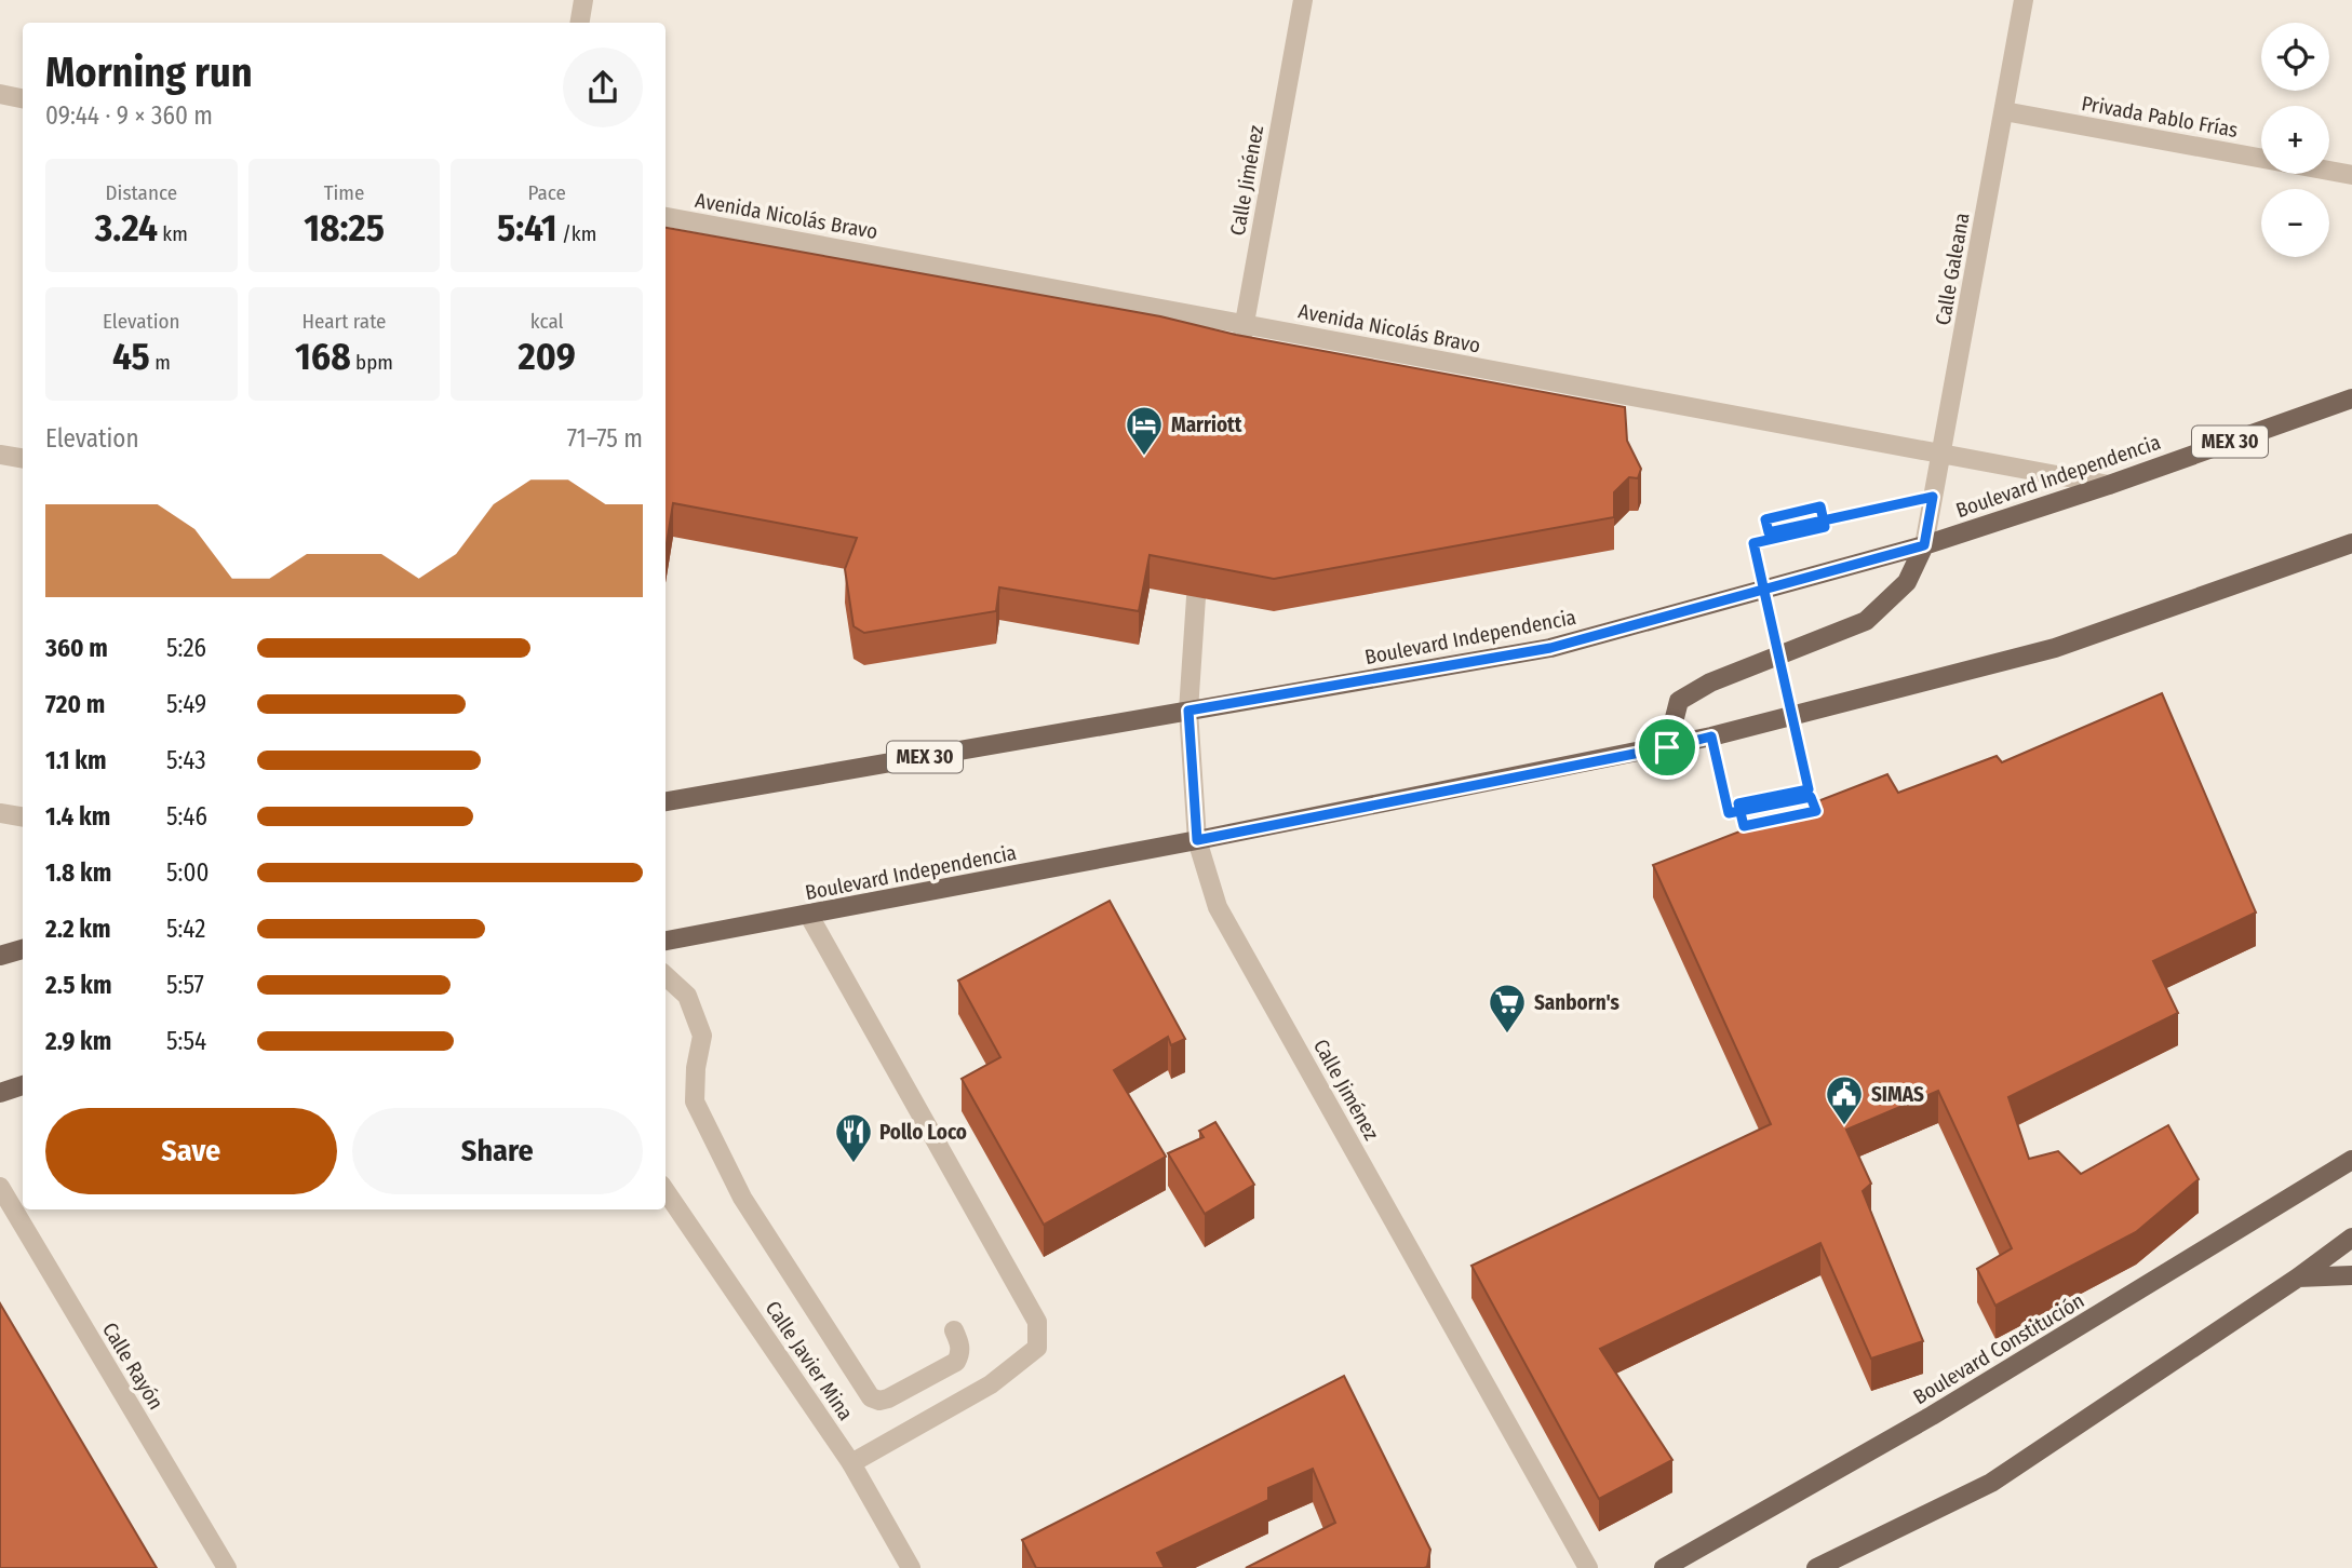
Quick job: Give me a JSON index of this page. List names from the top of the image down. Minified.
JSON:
{"streets":{"main road":["MEX 30","Boulevard Independencia","Boulevard Constitución"],"street":["Privada Pablo Frías","Calle Jiménez","Avenida Nicolás Bravo","Calle Galeana","Calle Javier Mina","Calle Rayón"]},"crossings":[["Privada Pablo Frías","Calle Galeana"],["Calle Jiménez","Avenida Nicolás Bravo"],["Calle Jiménez","Boulevard Independencia"],["Avenida Nicolás Bravo","Calle Galeana"],["Avenida Nicolás Bravo","Boulevard Independencia"],["Calle Galeana","Boulevard Independencia"]],"places":{"hotel":["Marriott"],"supermarket":["Sanborn's"],"public building":["SIMAS"],"restaurant":["Pollo Loco"]},"page":{"map_buttons":["+","−"],"heading":["Morning run","09:44 · 9 × 360 m"],"stats":[["Distance","3.24 km"],["Time","18:25"],["Pace","5:41 /km"],["Elevation","45 m"],["Heart rate","168 bpm"],["kcal","209"]],"chart":["Elevation","71–75 m"],"list":[{"name":"360 m","note":"5:26"},{"name":"720 m","note":"5:49"},{"name":"1.1 km","note":"5:43"},{"name":"1.4 km","note":"5:46"},{"name":"1.8 km","note":"5:00"},{"name":"2.2 km","note":"5:42"},{"name":"2.5 km","note":"5:57"},{"name":"2.9 km","note":"5:54"}],"buttons":["Save","Share"]}}
